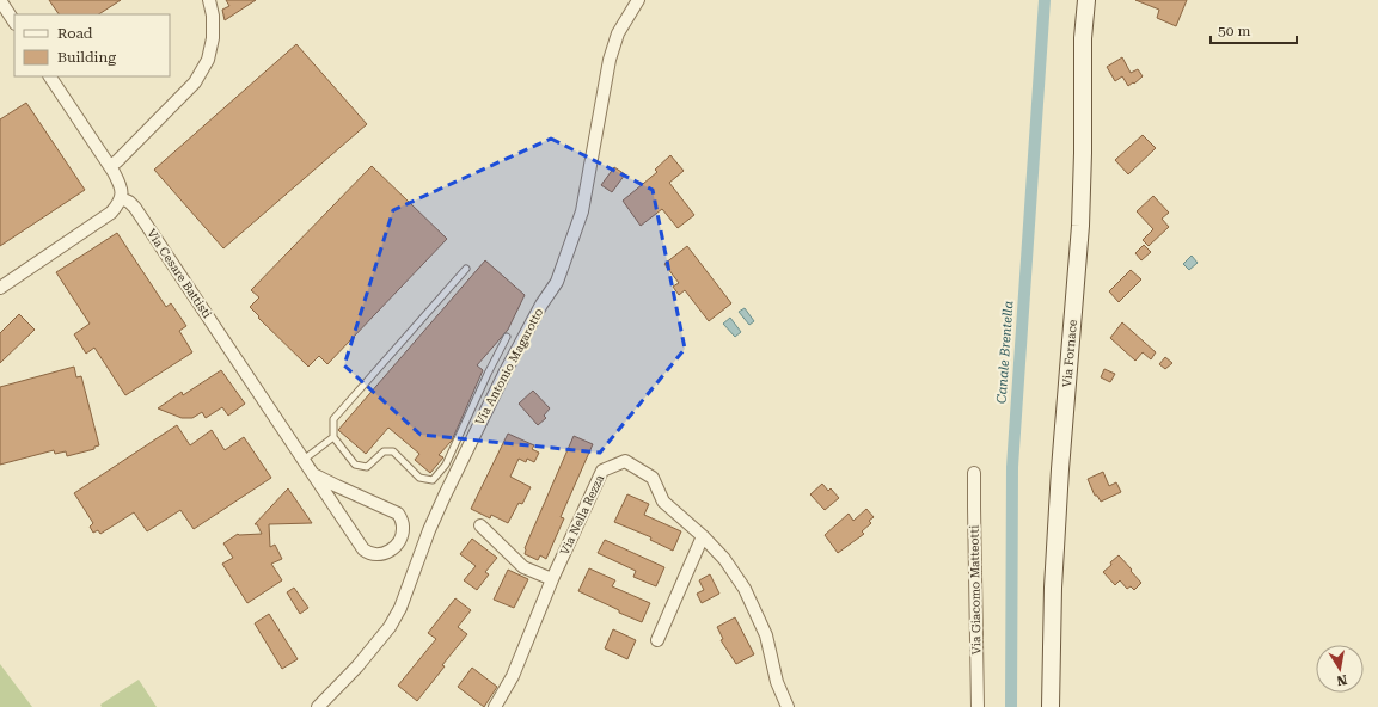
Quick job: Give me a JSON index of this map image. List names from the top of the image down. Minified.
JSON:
{"streets":{"street":["Via Cesare Battisti","Via Fornace","Via Antonio Magarotto","Via Nella Rezza","Via Giacomo Matteotti"]},"water":["Canale Brentella"],"legend":["Road","Building"],"scale_bar":"50 m","north":"bottom"}
